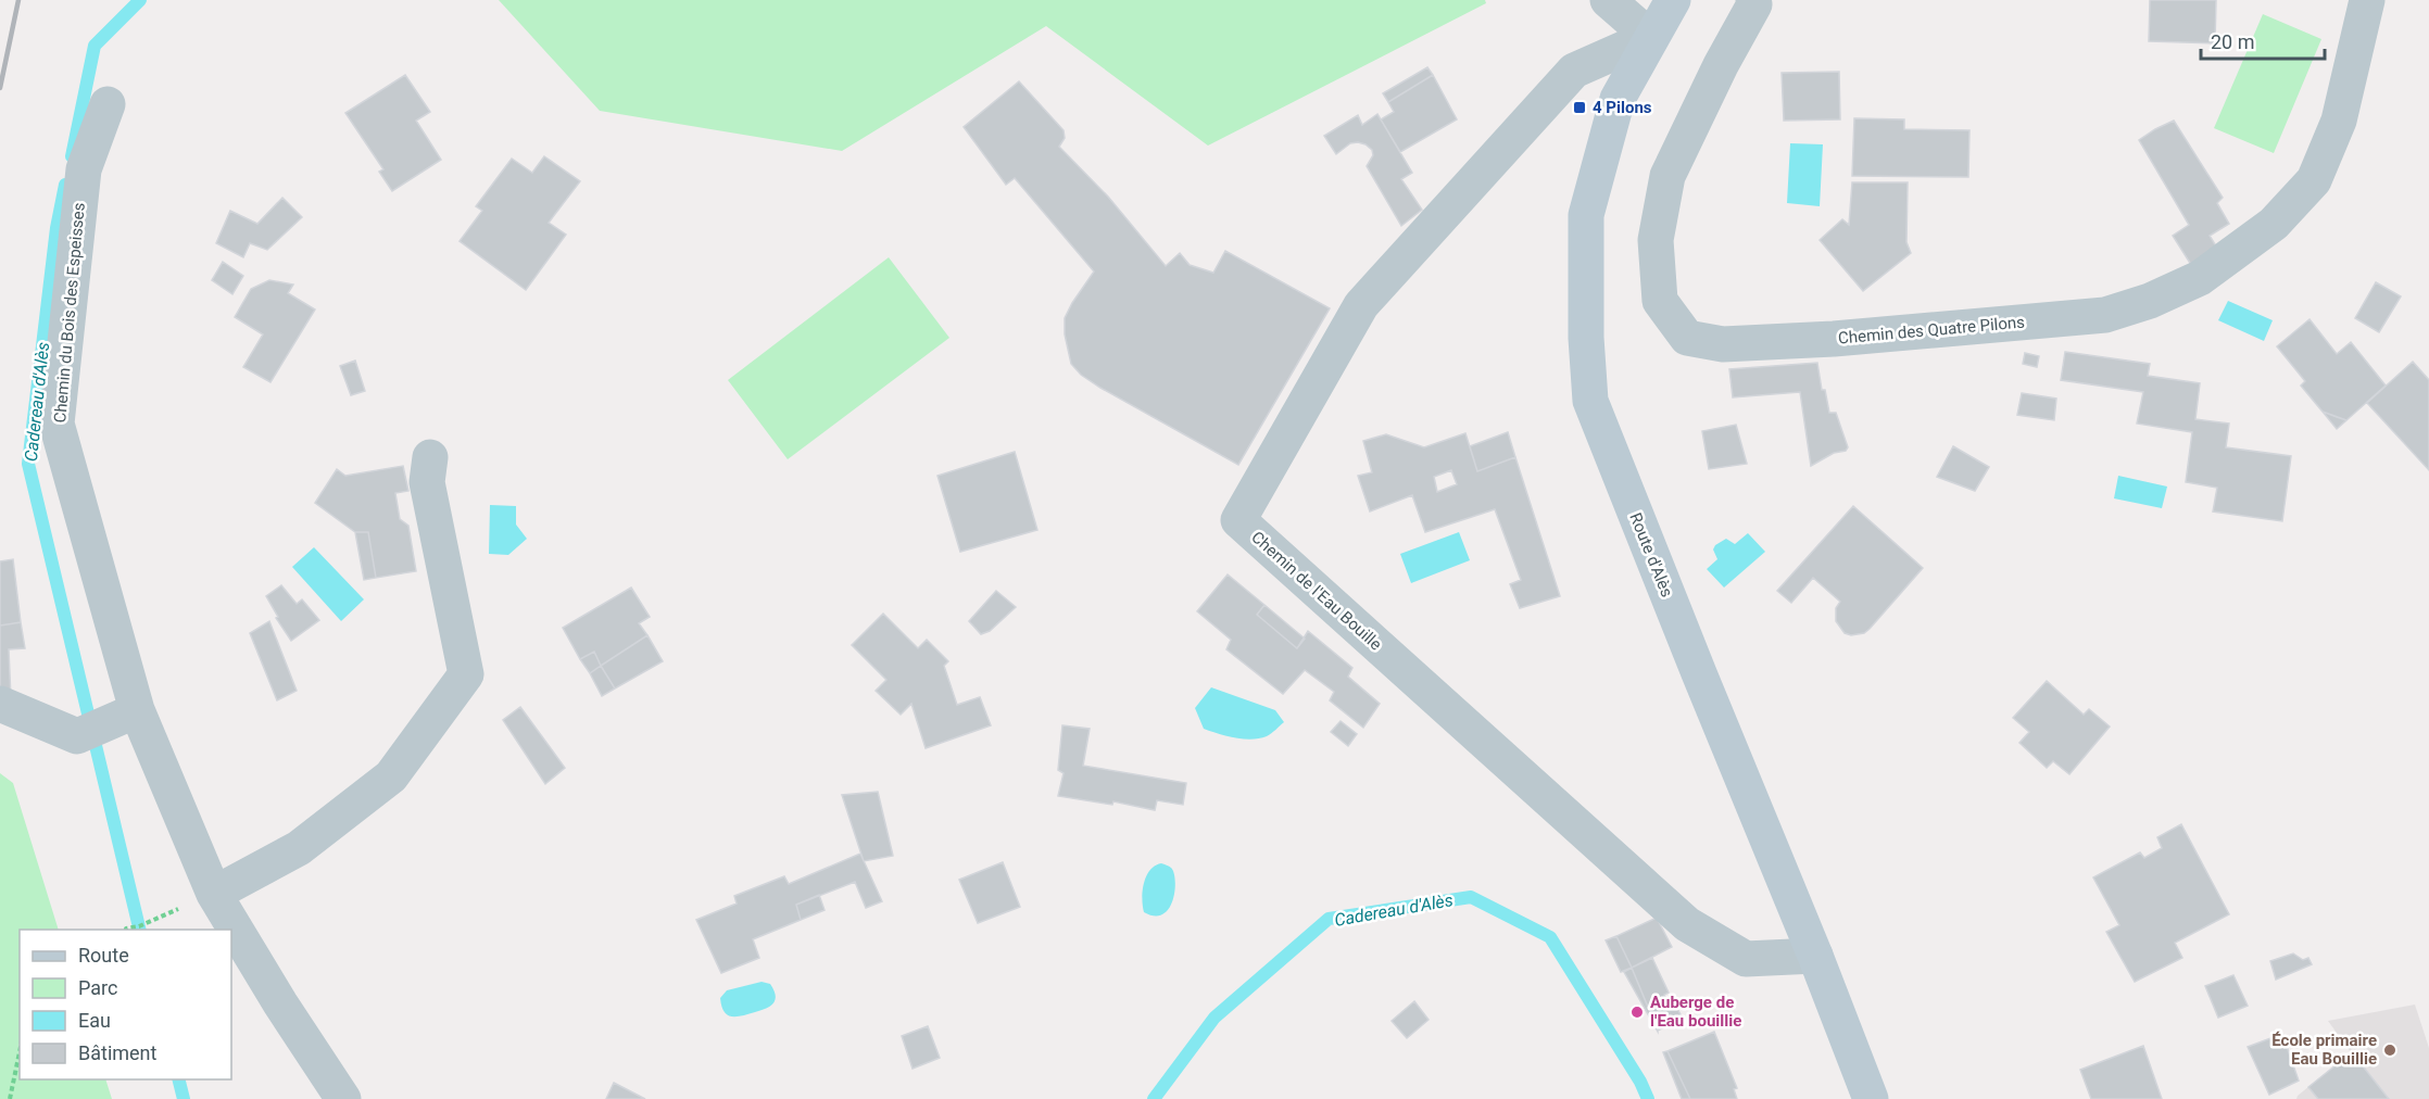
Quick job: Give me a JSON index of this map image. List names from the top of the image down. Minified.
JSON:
{"streets":{"main road":["Route d'Alès"],"street":["Chemin du Bois des Espeisses","Chemin des Quatre Pilons","Chemin de l'Eau Bouille"]},"crossings":[["Route d'Alès","Chemin de l'Eau Bouille"]],"water":["Cadereau d'Alès"],"places":{"transit":["4 Pilons"],"other":["Auberge de l'Eau bouillie","École primaire Eau Bouillie"]},"legend":["Route","Parc","Eau","Bâtiment"],"scale_bar":"20 m"}
